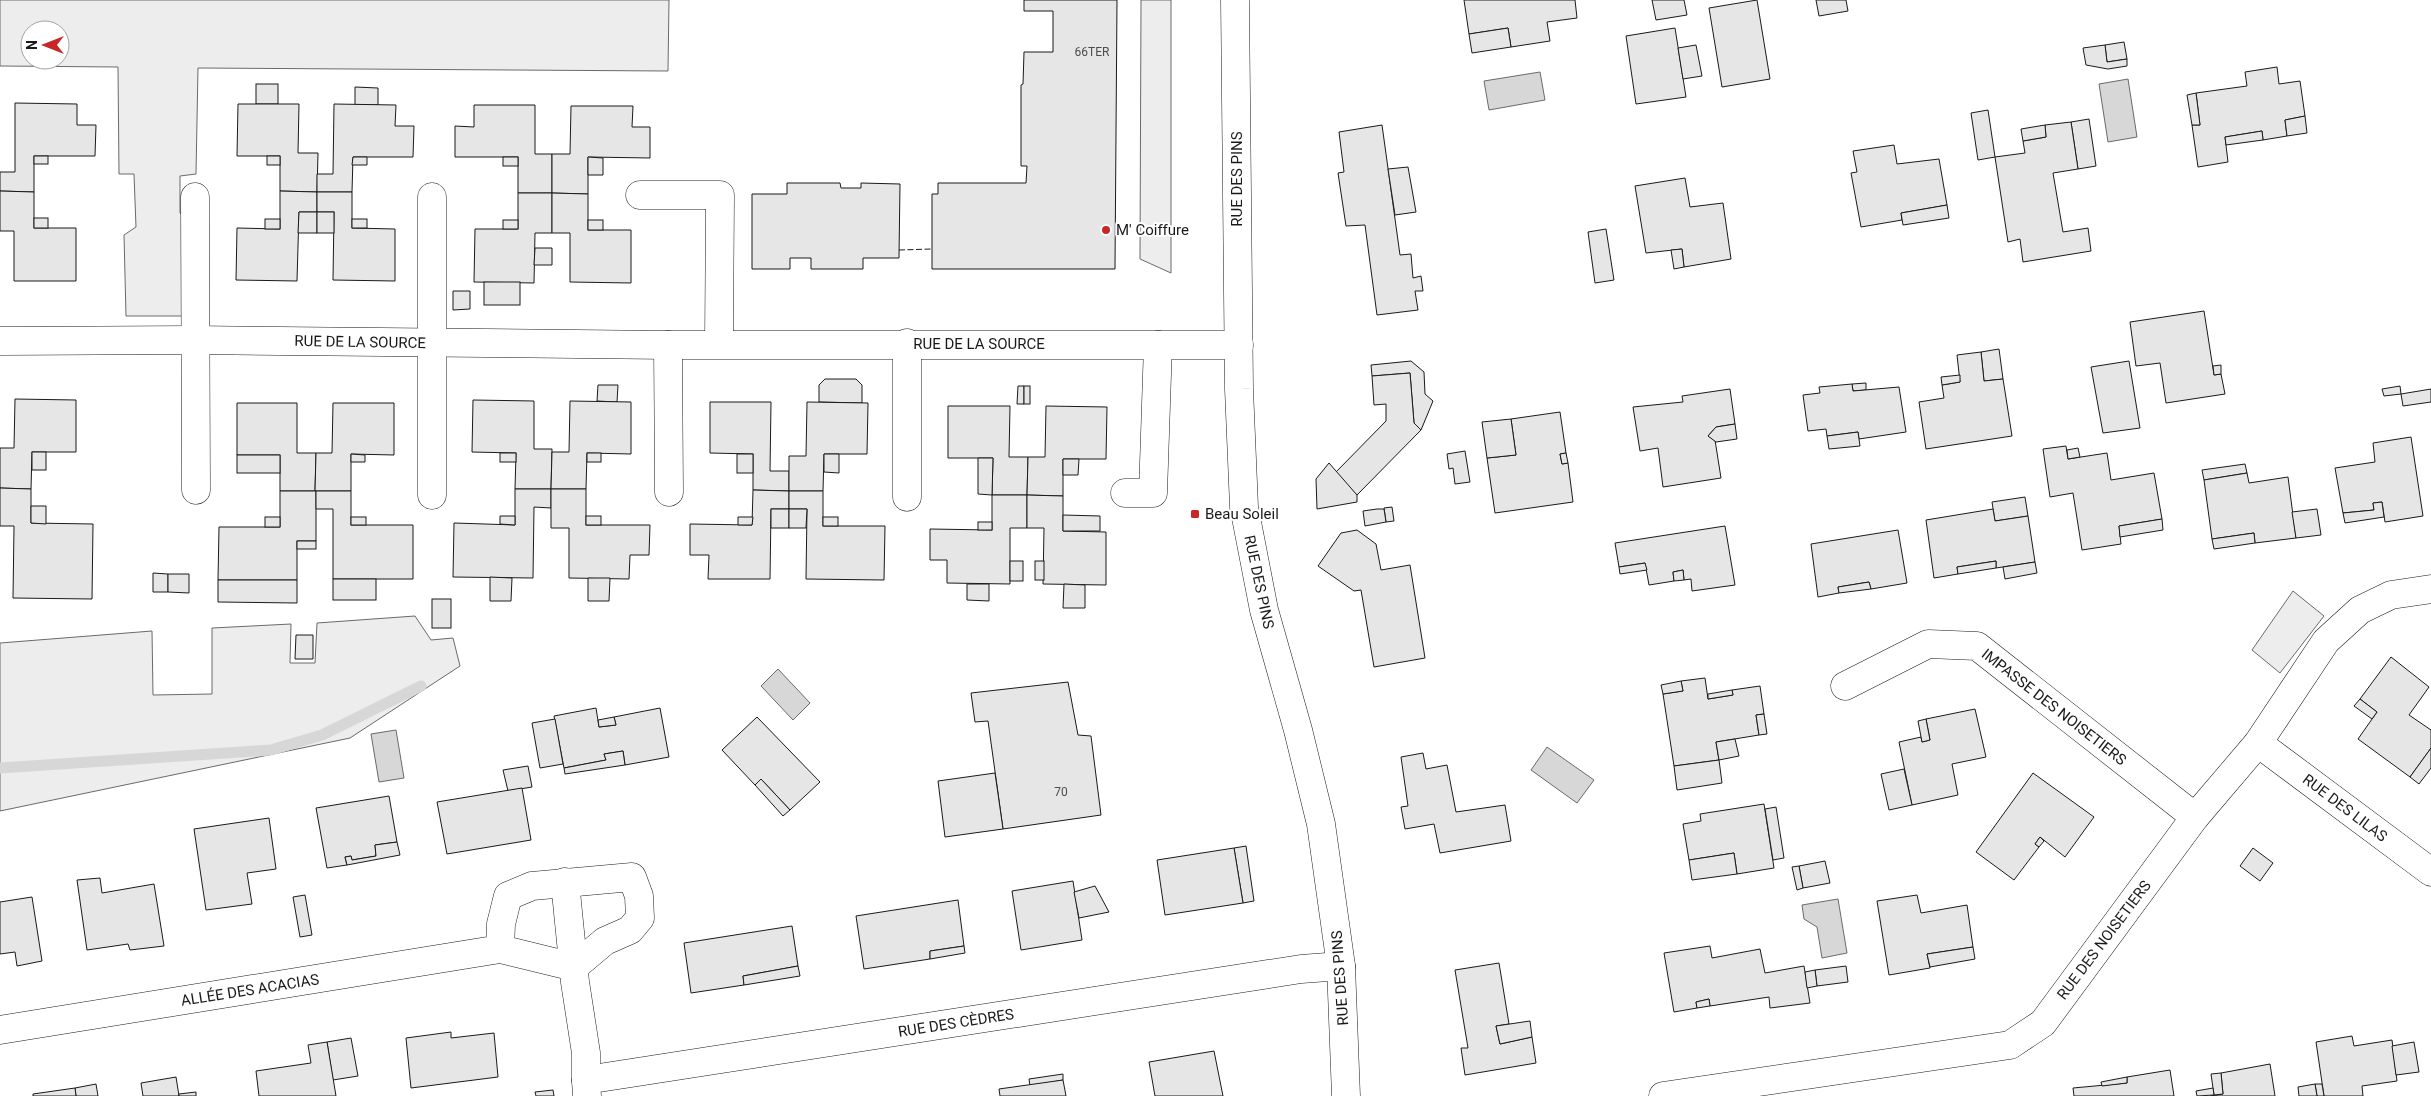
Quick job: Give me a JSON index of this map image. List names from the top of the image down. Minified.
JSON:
{"streets":{"street":["RUE DES PINS","RUE DE LA SOURCE","IMPASSE DES NOISETIERS","RUE DES LILAS","RUE DES NOISETIERS","ALLÉE DES ACACIAS","RUE DES CÈDRES"]},"crossings":[["RUE DES PINS","RUE DE LA SOURCE"],["RUE DES PINS","RUE DES CÈDRES"],["IMPASSE DES NOISETIERS","RUE DES NOISETIERS"],["RUE DES LILAS","RUE DES NOISETIERS"]],"places":{"other":["M' Coiffure"],"transit":["Beau Soleil"]},"house_numbers":["66TER","70"],"north":"left"}
